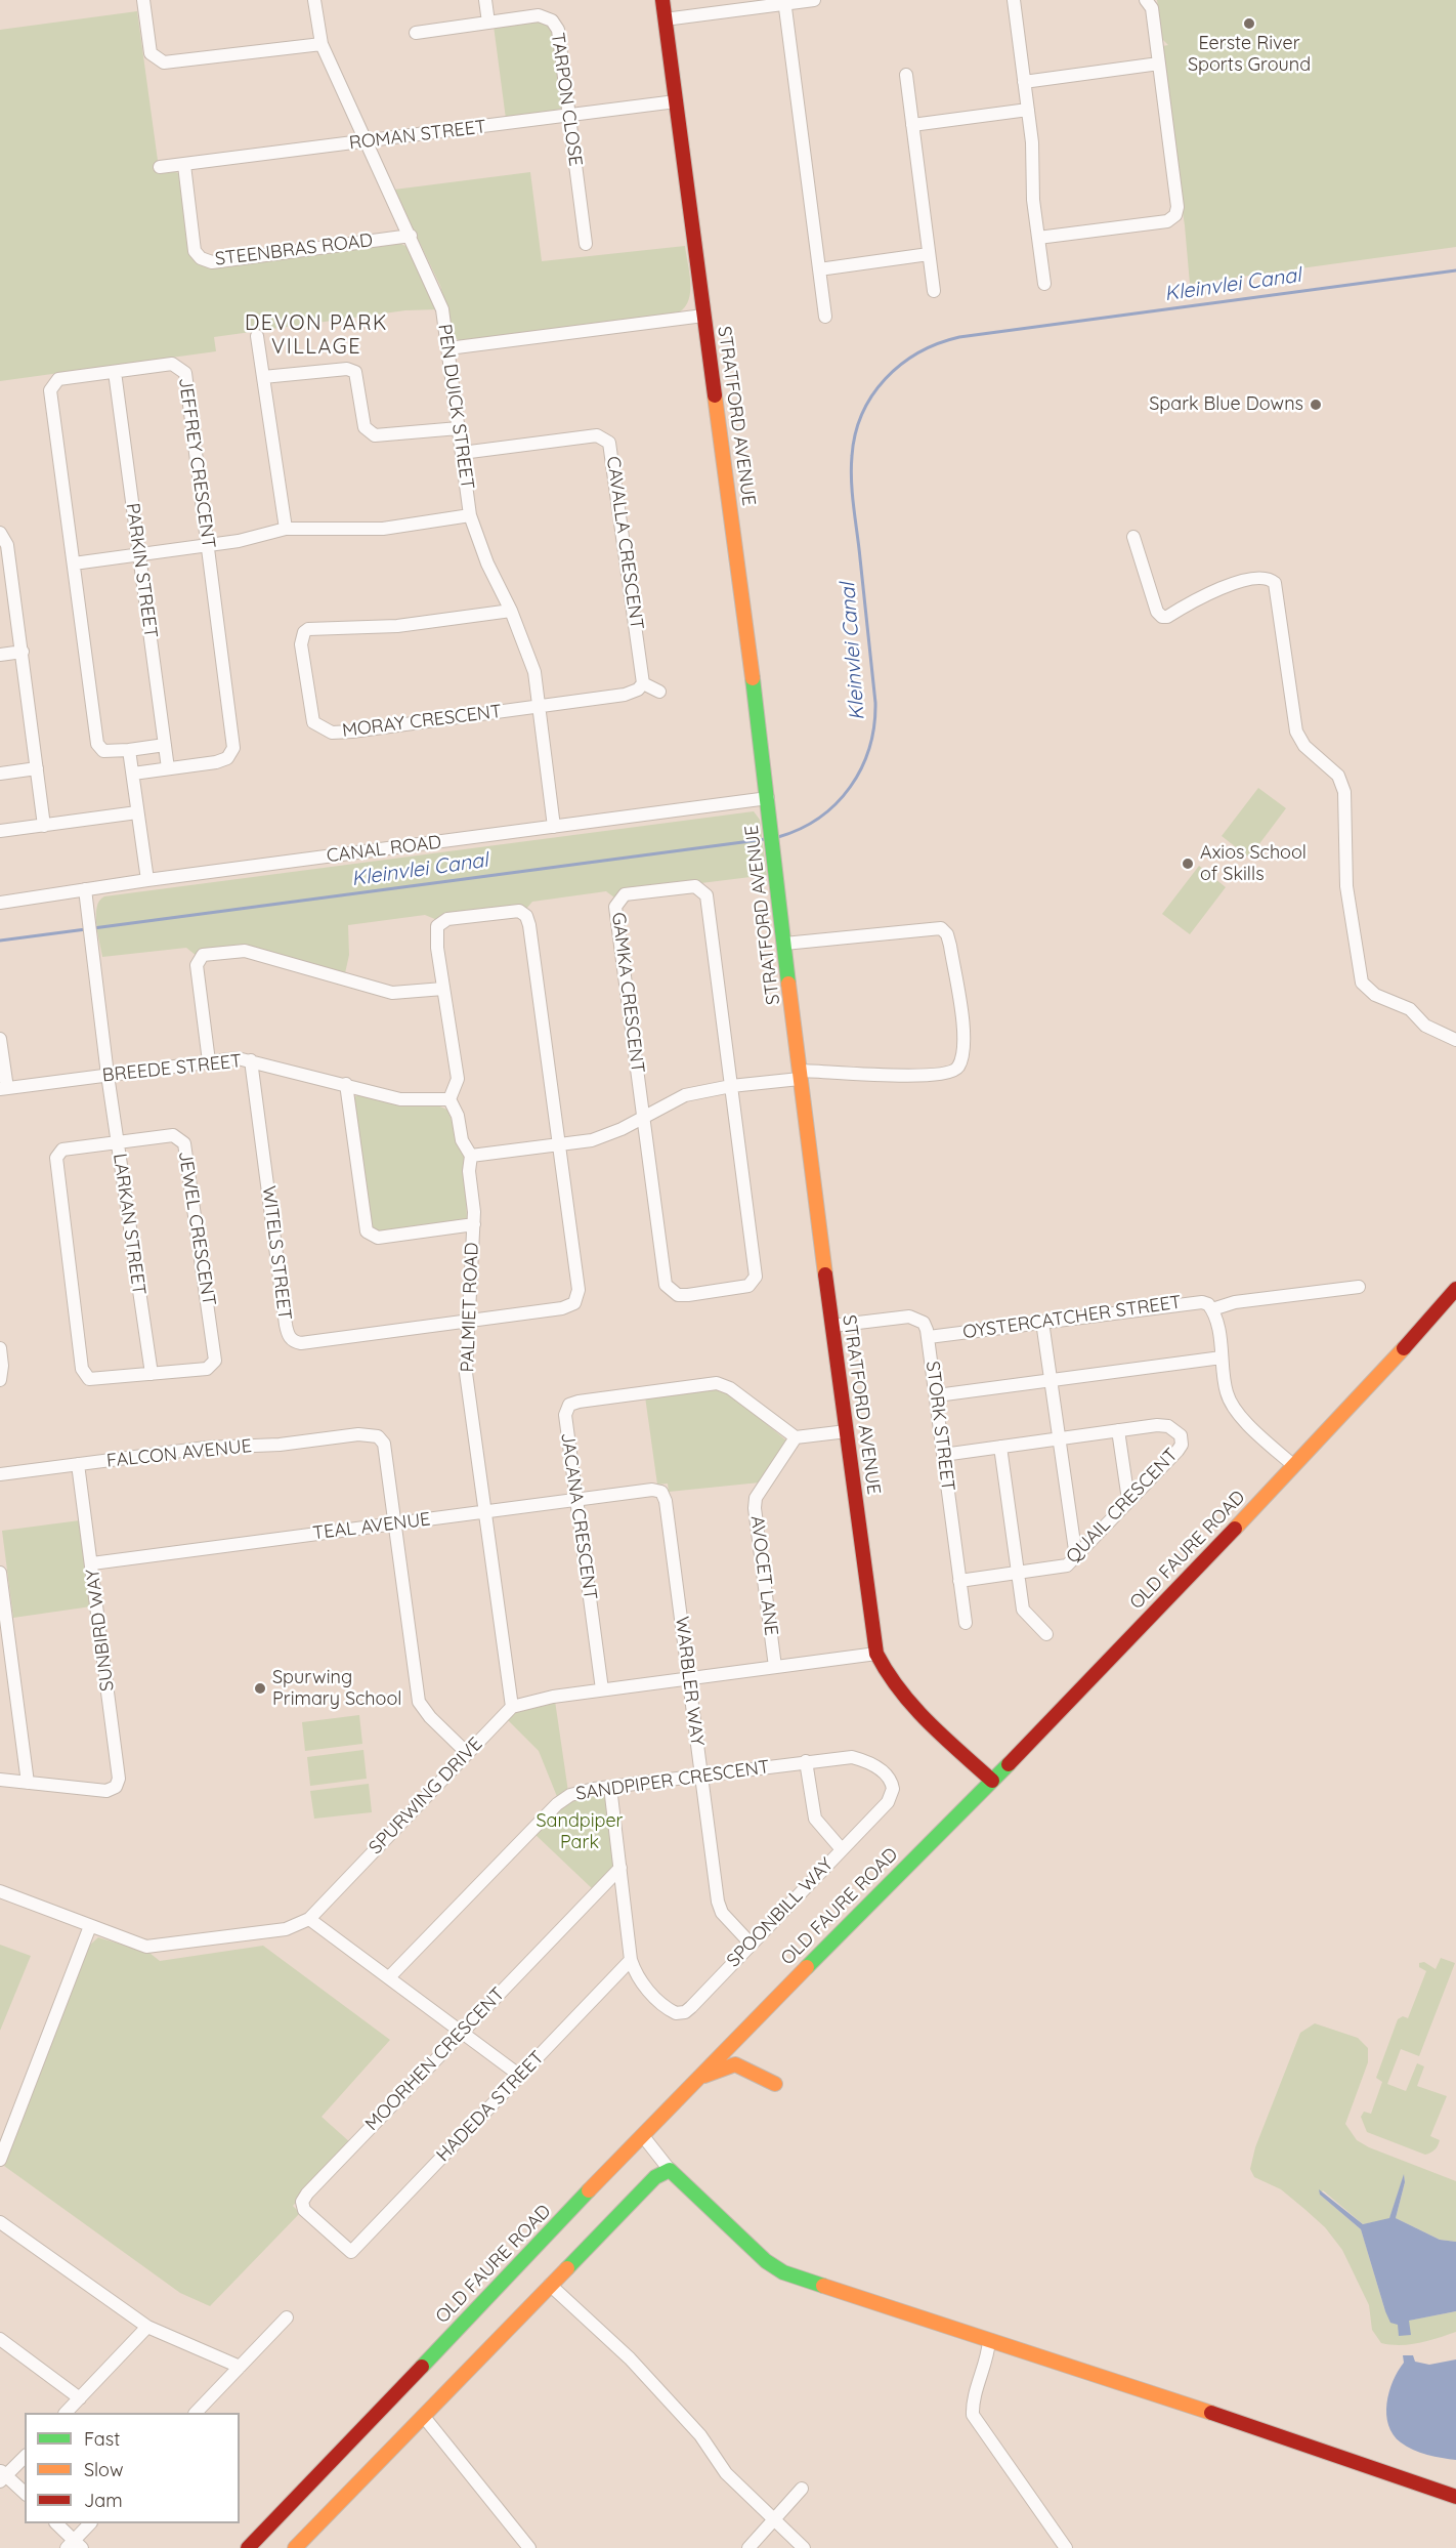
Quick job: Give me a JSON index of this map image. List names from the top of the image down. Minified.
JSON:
{"streets":{"street":["TARPON CLOSE","ROMAN STREET","STEENBRAS ROAD","PEN DUICK STREET","STRATFORD AVENUE","JEFFREY CRESCENT","CAVALLA CRESCENT","PARKIN STREET","MORAY CRESCENT","CANAL ROAD","GAMKA CRESCENT","BREEDE STREET","LARKAN STREET","JEWEL CRESCENT","WITELS STREET","PALMIET ROAD","OYSTERCATCHER STREET","STORK STREET","FALCON AVENUE","QUAIL CRESCENT","JACANA CRESCENT","TEAL AVENUE","OLD FAURE ROAD","AVOCET LANE","SUNBIRD WAY","WARBLER WAY","SANDPIPER CRESCENT","SPURWING DRIVE","SPOONBILL WAY","MOORHEN CRESCENT","HADEDA STREET"]},"crossings":[["TARPON CLOSE","ROMAN STREET"],["ROMAN STREET","STEENBRAS ROAD"],["ROMAN STREET","PEN DUICK STREET"],["ROMAN STREET","STRATFORD AVENUE"],["STEENBRAS ROAD","PEN DUICK STREET"],["PEN DUICK STREET","CAVALLA CRESCENT"],["PEN DUICK STREET","MORAY CRESCENT"],["PEN DUICK STREET","CANAL ROAD"],["STRATFORD AVENUE","CANAL ROAD"],["STRATFORD AVENUE","STORK STREET"],["STRATFORD AVENUE","OLD FAURE ROAD"],["JEFFREY CRESCENT","PARKIN STREET"],["CANAL ROAD","LARKAN STREET"],["BREEDE STREET","LARKAN STREET"],["BREEDE STREET","WITELS STREET"],["BREEDE STREET","PALMIET ROAD"],["LARKAN STREET","JEWEL CRESCENT"],["WITELS STREET","PALMIET ROAD"],["PALMIET ROAD","TEAL AVENUE"],["PALMIET ROAD","SPURWING DRIVE"],["OYSTERCATCHER STREET","STORK STREET"],["STORK STREET","QUAIL CRESCENT"],["FALCON AVENUE","TEAL AVENUE"],["FALCON AVENUE","SUNBIRD WAY"],["JACANA CRESCENT","TEAL AVENUE"],["JACANA CRESCENT","AVOCET LANE"],["TEAL AVENUE","SUNBIRD WAY"],["TEAL AVENUE","WARBLER WAY"],["WARBLER WAY","SANDPIPER CRESCENT"],["WARBLER WAY","SPOONBILL WAY"],["SANDPIPER CRESCENT","SPOONBILL WAY"],["SPOONBILL WAY","HADEDA STREET"],["MOORHEN CRESCENT","HADEDA STREET"]],"districts":["DEVON PARK VILLAGE"],"water":["Kleinvlei Canal"],"parks":["Sandpiper Park"],"places":["Eerste River Sports Ground","Spark Blue Downs","Axios School of Skills","Spurwing Primary School"],"legend":["Fast","Slow","Jam"]}
